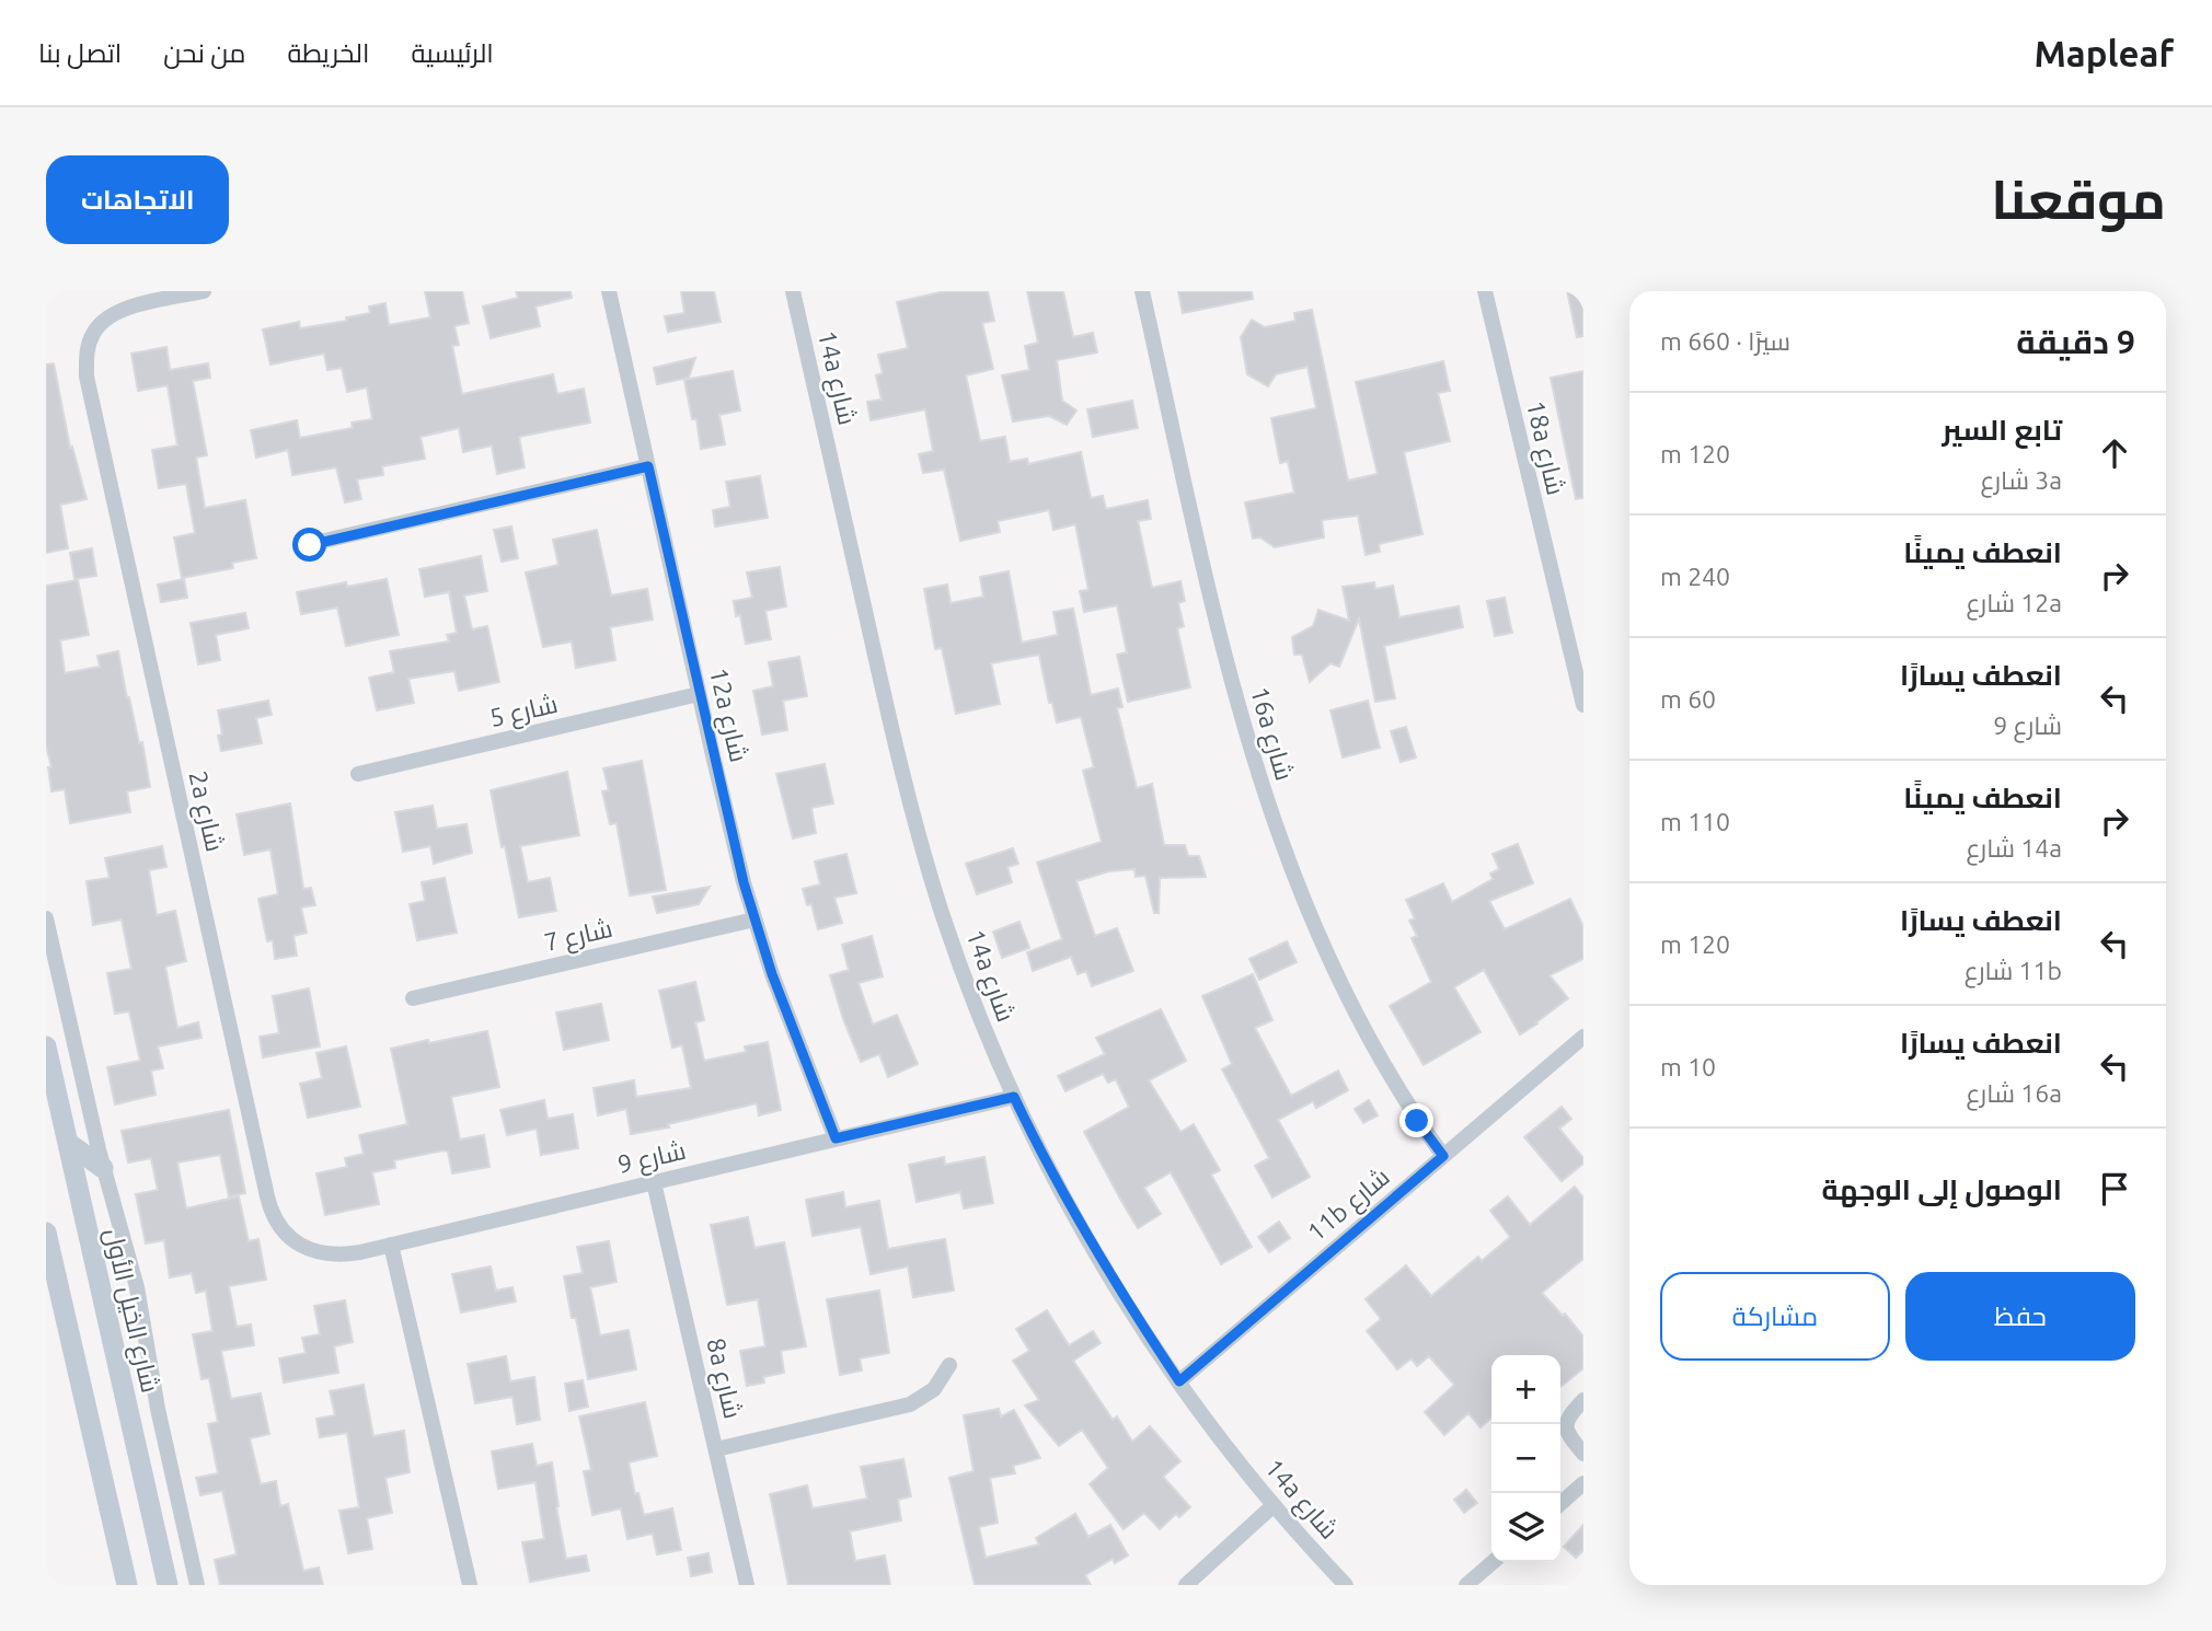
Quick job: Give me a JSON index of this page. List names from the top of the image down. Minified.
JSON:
{"streets":{"main road":["شارع الخيل الأول"],"street":["14a شارع","18a شارع","شارع 5","12a شارع","16a شارع","2a شارع","شارع 7","شارع 9","11b شارع","8a شارع"]},"crossings":[["14a شارع","شارع 9"],["14a شارع","11b شارع"],["شارع 5","12a شارع"],["12a شارع","شارع 7"],["12a شارع","شارع 9"],["16a شارع","11b شارع"],["2a شارع","شارع 9"],["شارع 9","8a شارع"]],"page":{"header":"Mapleaf","nav":["الرئيسية","الخريطة","من نحن","اتصل بنا"],"title":"موقعنا","buttons":["الاتجاهات",["حفظ","مشاركة"]],"heading":["9 دقيقة","سيرًا · 660 m"],"list":[["تابع السير","3a شارع","120 m"],["انعطف يمينًا","12a شارع","240 m"],["انعطف يسارًا","شارع 9","60 m"],["انعطف يمينًا","14a شارع","110 m"],["انعطف يسارًا","11b شارع","120 m"],["انعطف يسارًا","16a شارع","10 m"],"الوصول إلى الوجهة"],"map_buttons":["+","−"]}}
